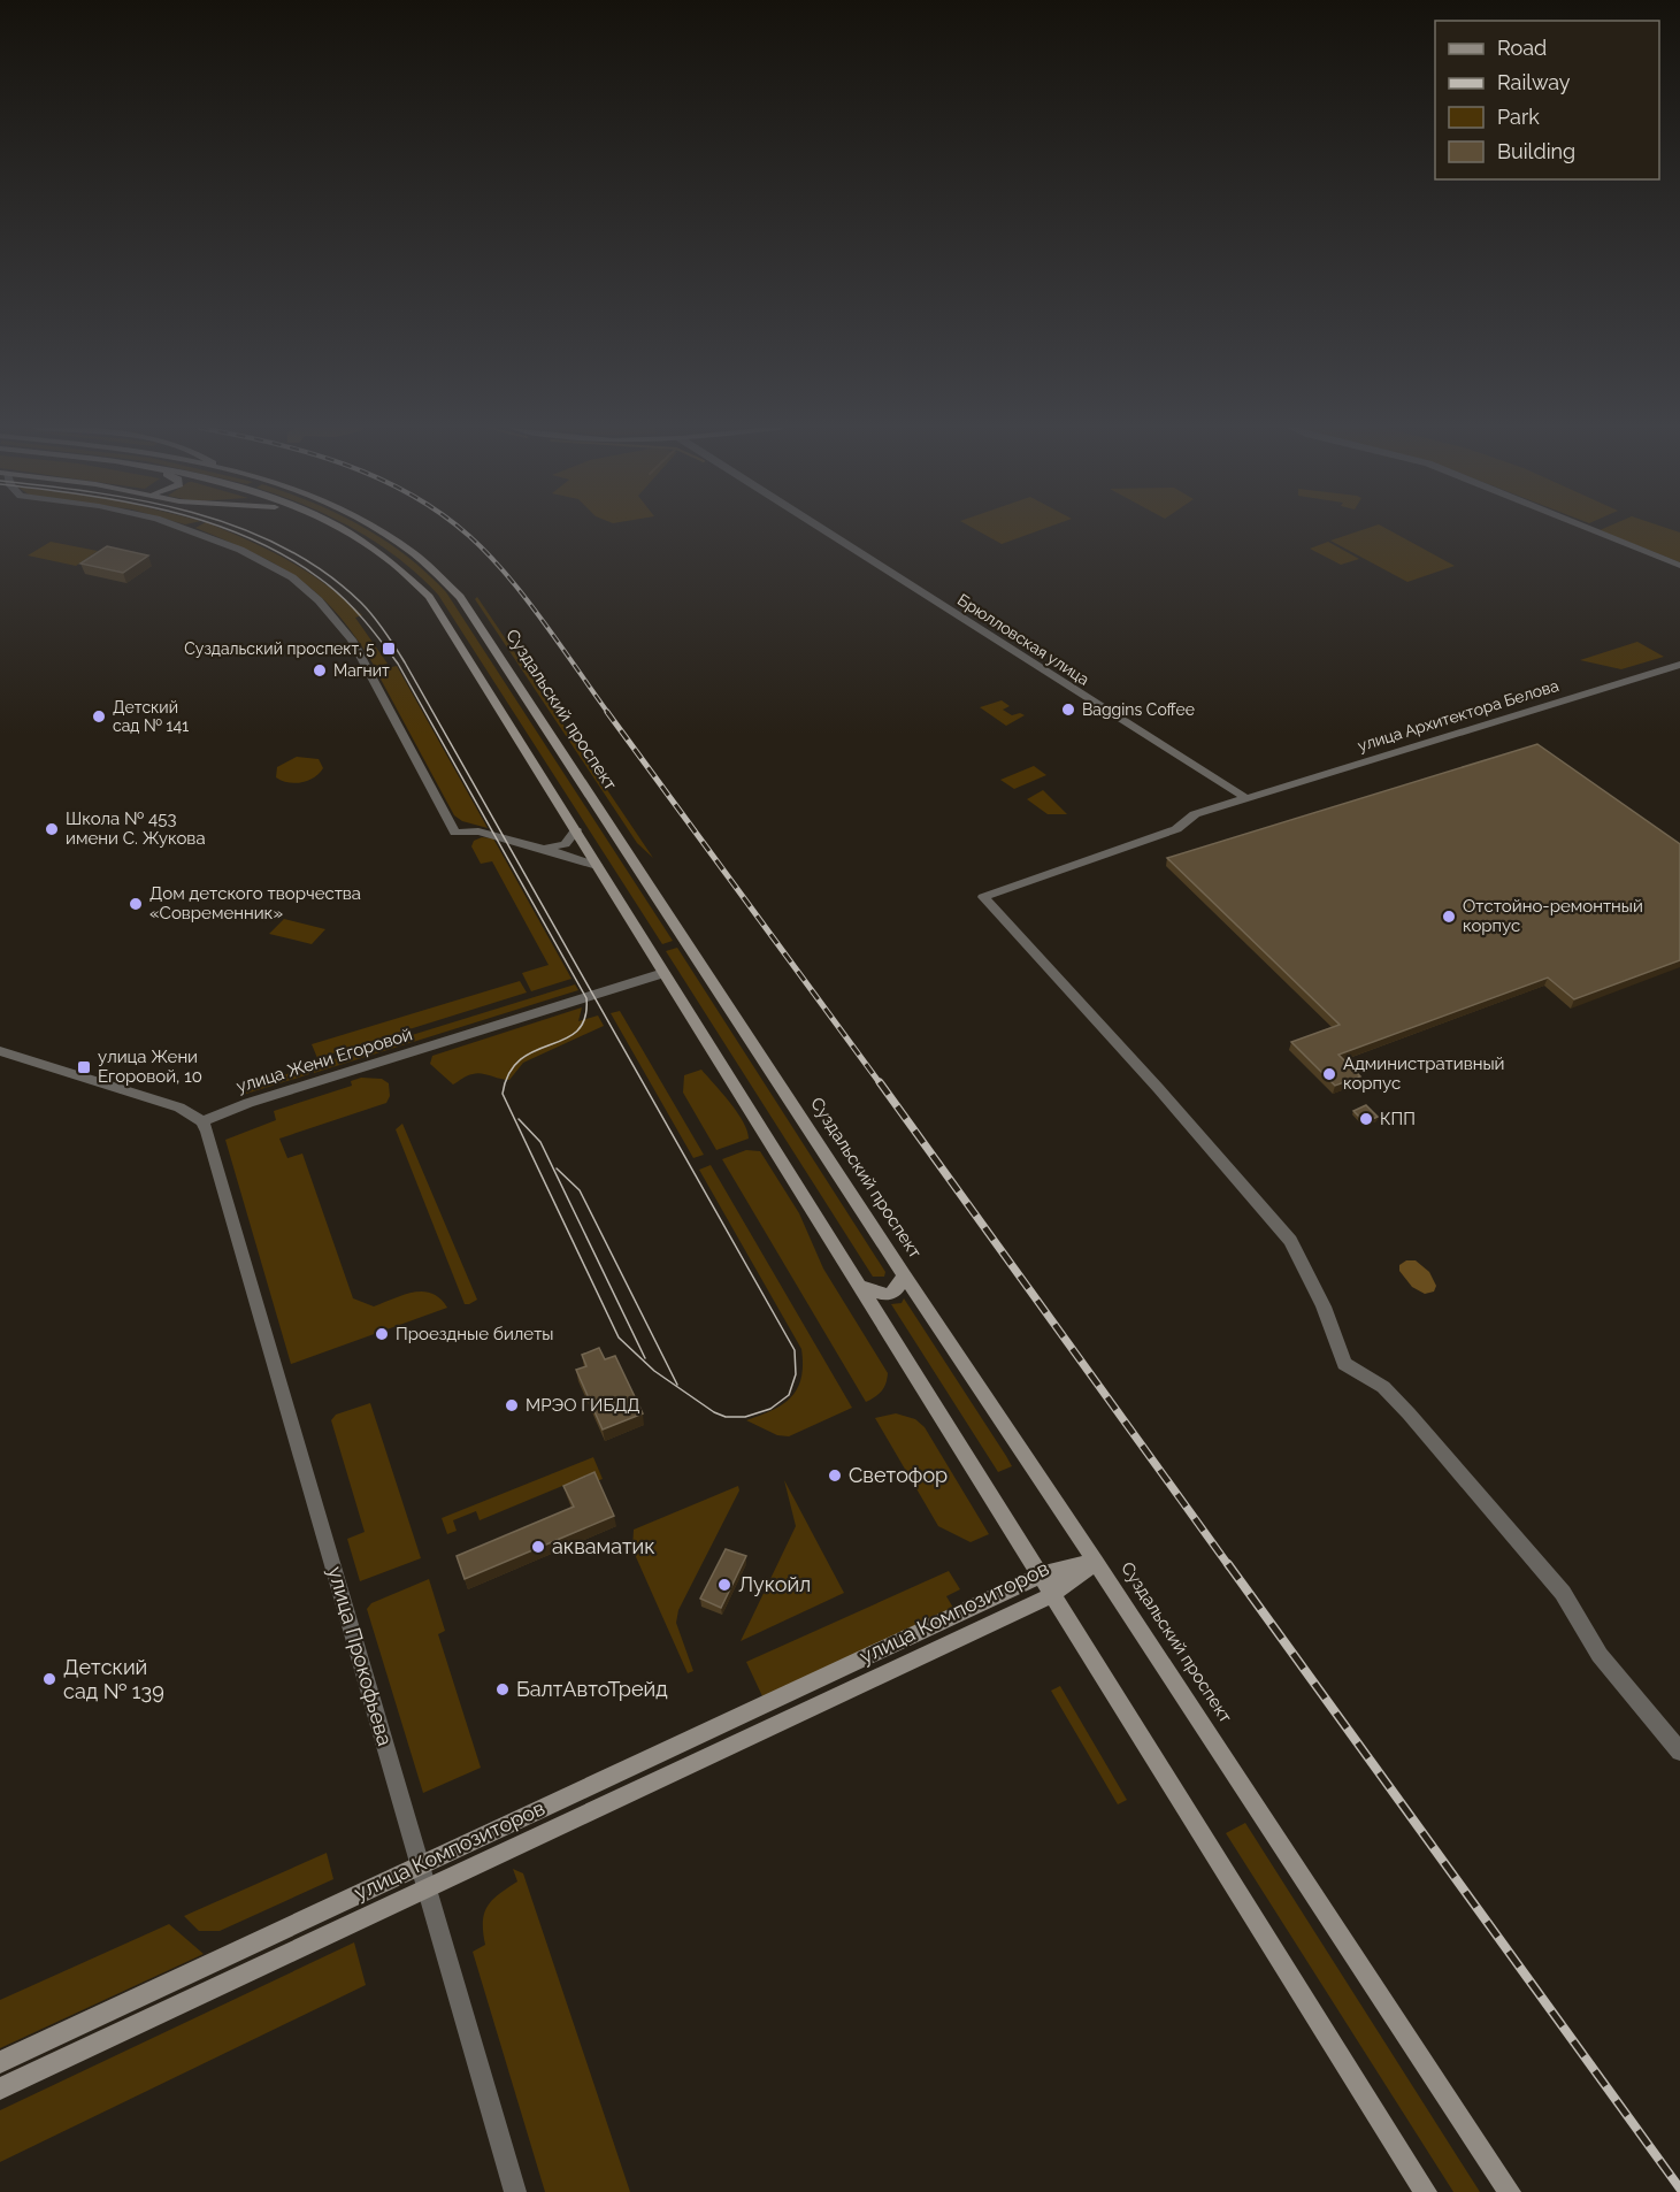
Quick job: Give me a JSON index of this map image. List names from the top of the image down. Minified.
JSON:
{"streets":{"main road":["Суздальский проспект","улица Композиторов"],"street":["Брюлловская улица","улица Архитектора Белова","улица Жени Егоровой","улица Прокофьева"]},"crossings":[["Брюлловская улица","улица Архитектора Белова"],["Суздальский проспект","улица Композиторов"],["улица Жени Егоровой","улица Прокофьева"],["улица Композиторов","улица Прокофьева"]],"places":{"transit":["Суздальский проспект, 5","улица Жени Егоровой, 10"],"other":["Магнит","Baggins Coffee","Детский сад № 141","Школа № 453 имени С. Жукова","Дом детского творчества «Современник»","Отстойно-ремонтный корпус","Административный корпус","КПП","Проездные билеты","МРЭО ГИБДД","Светофор","акваматик","Лукойл","Детский сад № 139","БалтАвтоТрейд"]},"legend":["Road","Railway","Park","Building"]}
